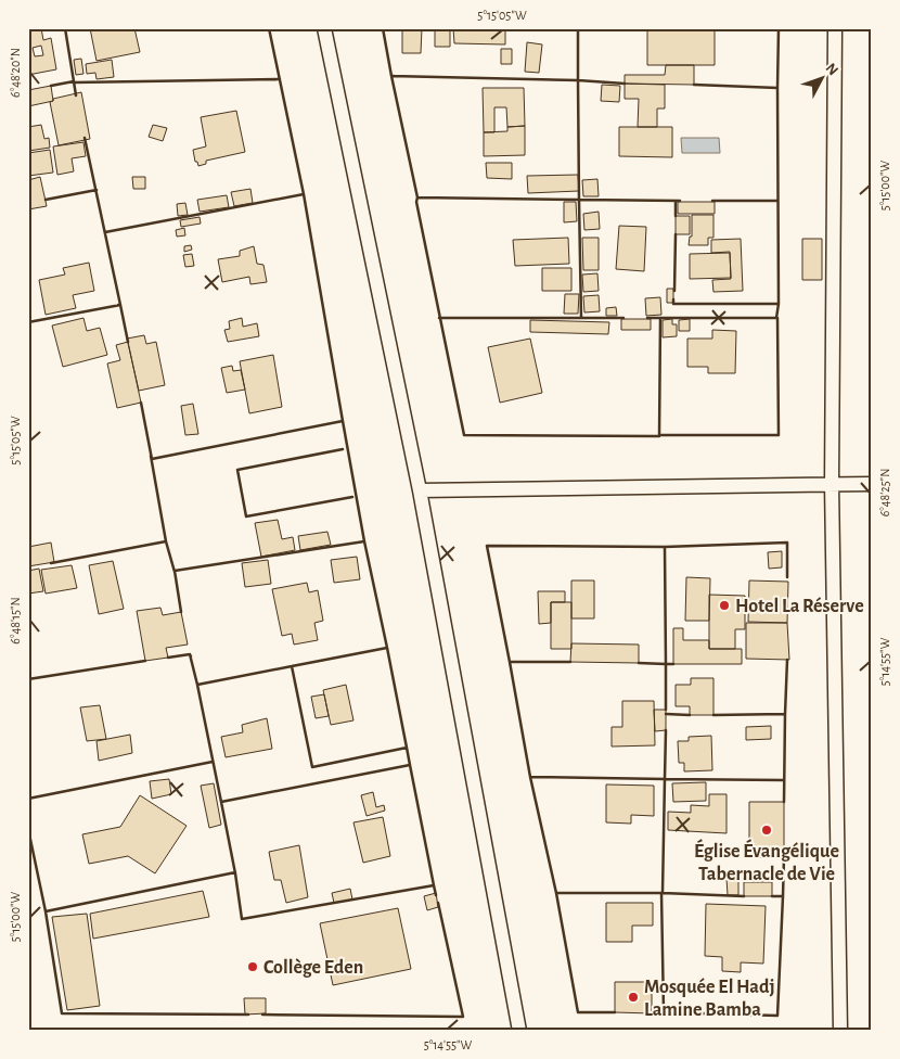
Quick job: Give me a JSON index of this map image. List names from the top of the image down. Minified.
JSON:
{"places":["Hotel La Réserve","Église Évangélique Tabernacle de Vie","Collège Eden","Mosquée El Hadj Lamine Bamba"],"north":"top right","coordinates":["5°15'05\"W","6°48'20\"N","5°15'00\"W","6°48'25\"N","6°48'15\"N","5°14'55\"W"]}
